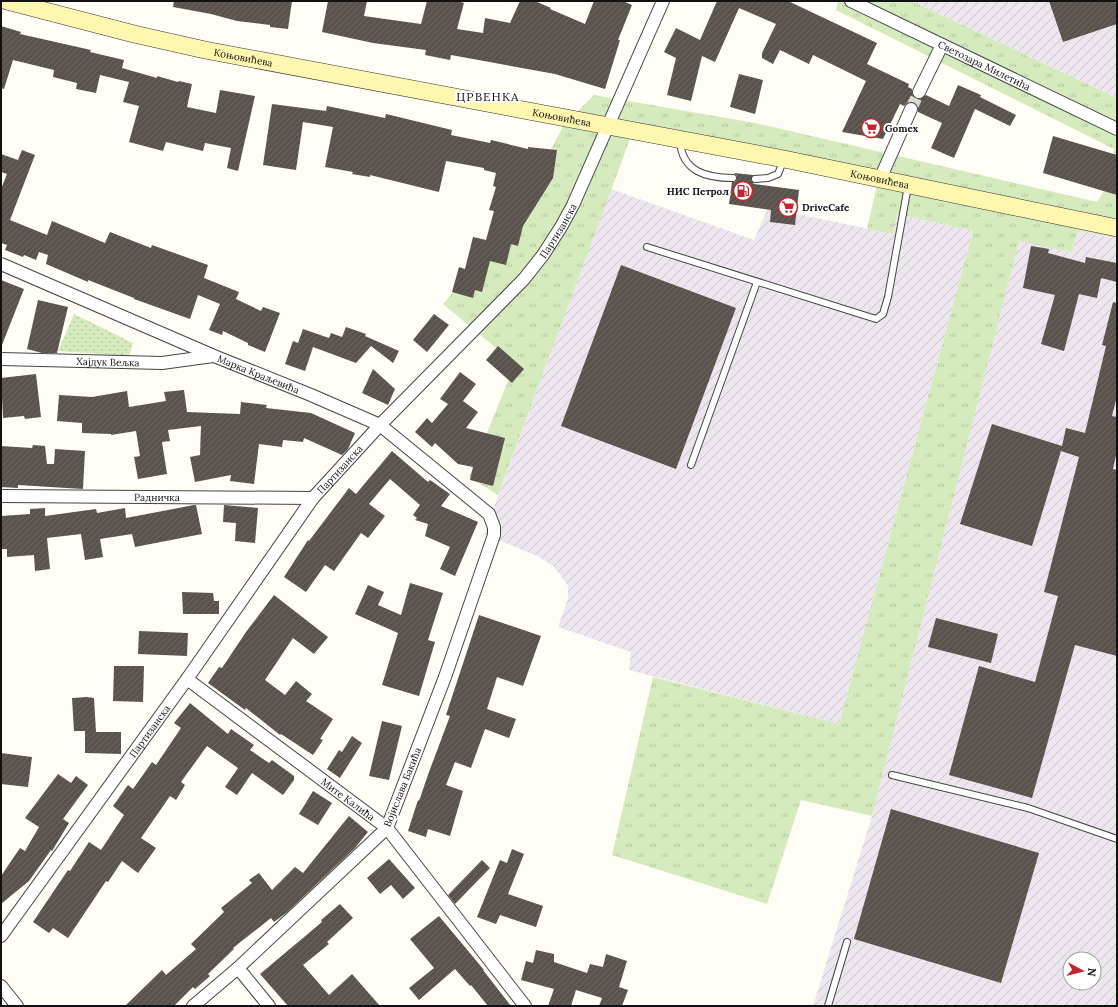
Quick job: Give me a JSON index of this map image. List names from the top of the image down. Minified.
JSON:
{"streets":{"main road":["Коњовићева"],"street":["Светозара Милетића","Партизанска","Хајдук Вељка","Марка Краљевића","Радничка","Војислава Бакића","Мите Калића"]},"crossings":[["Коњовићева","Партизанска"],["Партизанска","Марка Краљевића"],["Партизанска","Радничка"],["Партизанска","Мите Калића"],["Хајдук Вељка","Марка Краљевића"],["Марка Краљевића","Војислава Бакића"],["Војислава Бакића","Мите Калића"]],"districts":["ЦРВЕНКА"],"places":{"supermarket":["Gomex","DriveCafe"],"fuel station":["НИС Петрол"]},"north":"right"}
